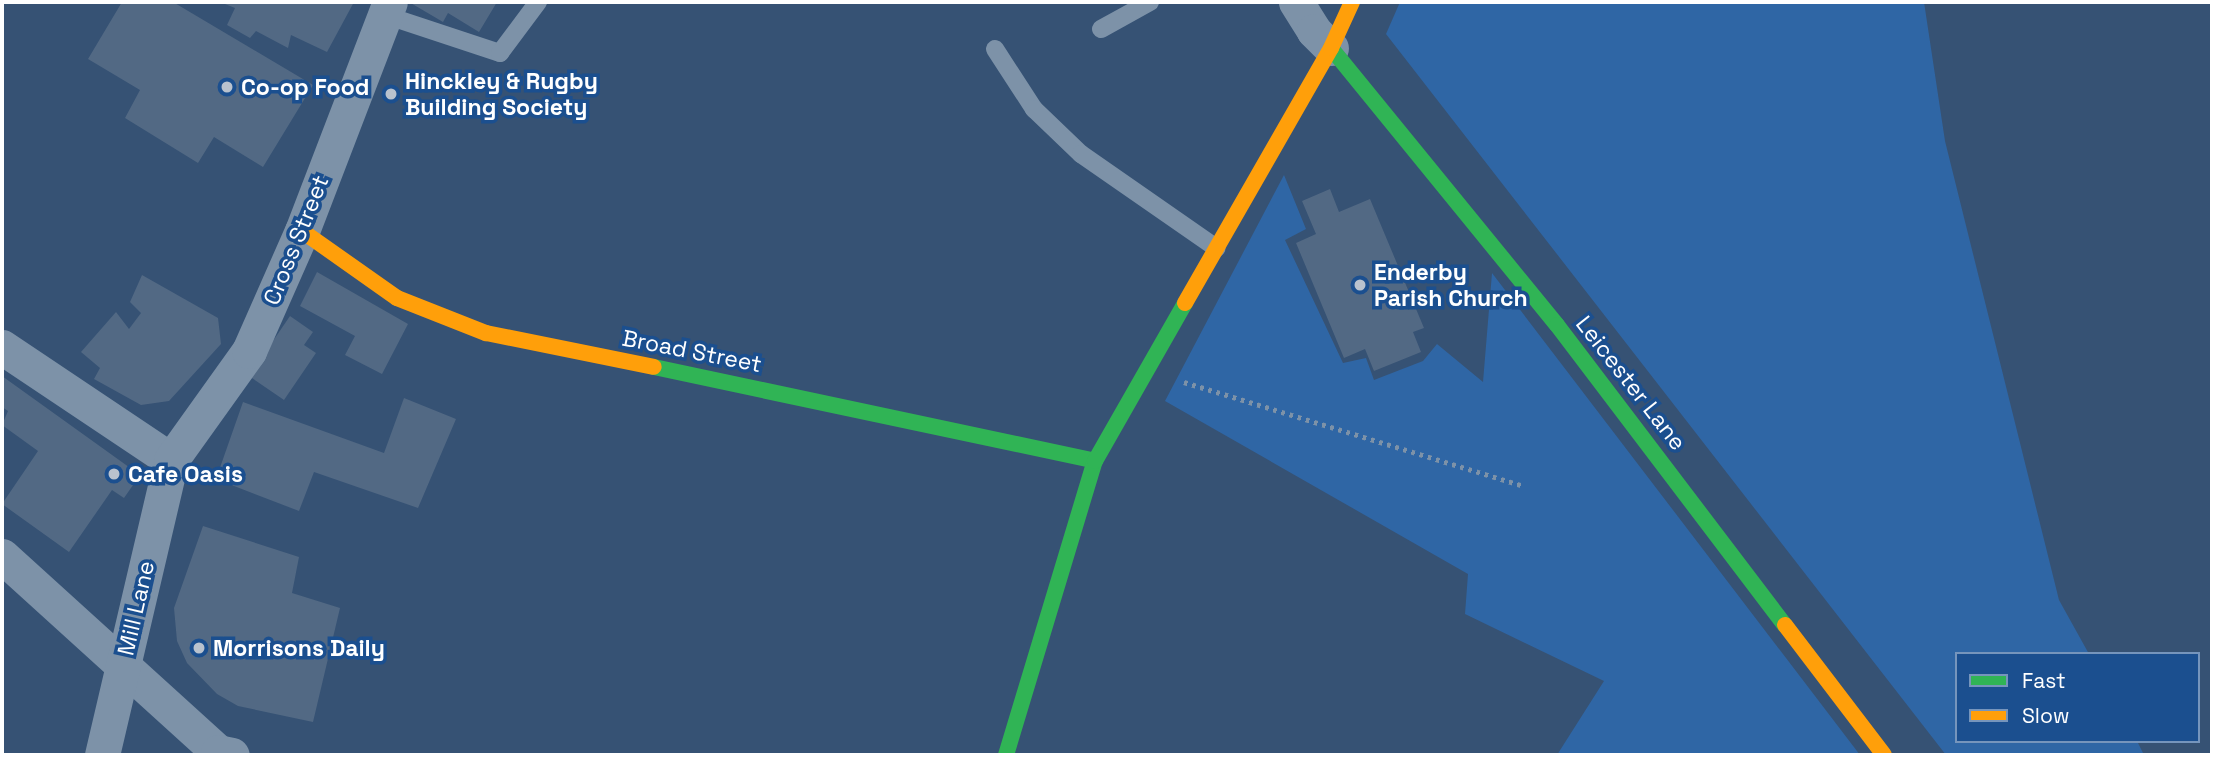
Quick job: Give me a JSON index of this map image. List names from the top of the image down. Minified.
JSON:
{"streets":{"street":["Cross Street","Broad Street","Leicester Lane","Mill Lane"]},"crossings":[["Cross Street","Broad Street"],["Cross Street","Mill Lane"]],"places":["Co-op Food","Hinckley & Rugby Building Society","Enderby Parish Church","Cafe Oasis","Morrisons Daily"],"legend":["Fast","Slow"]}
